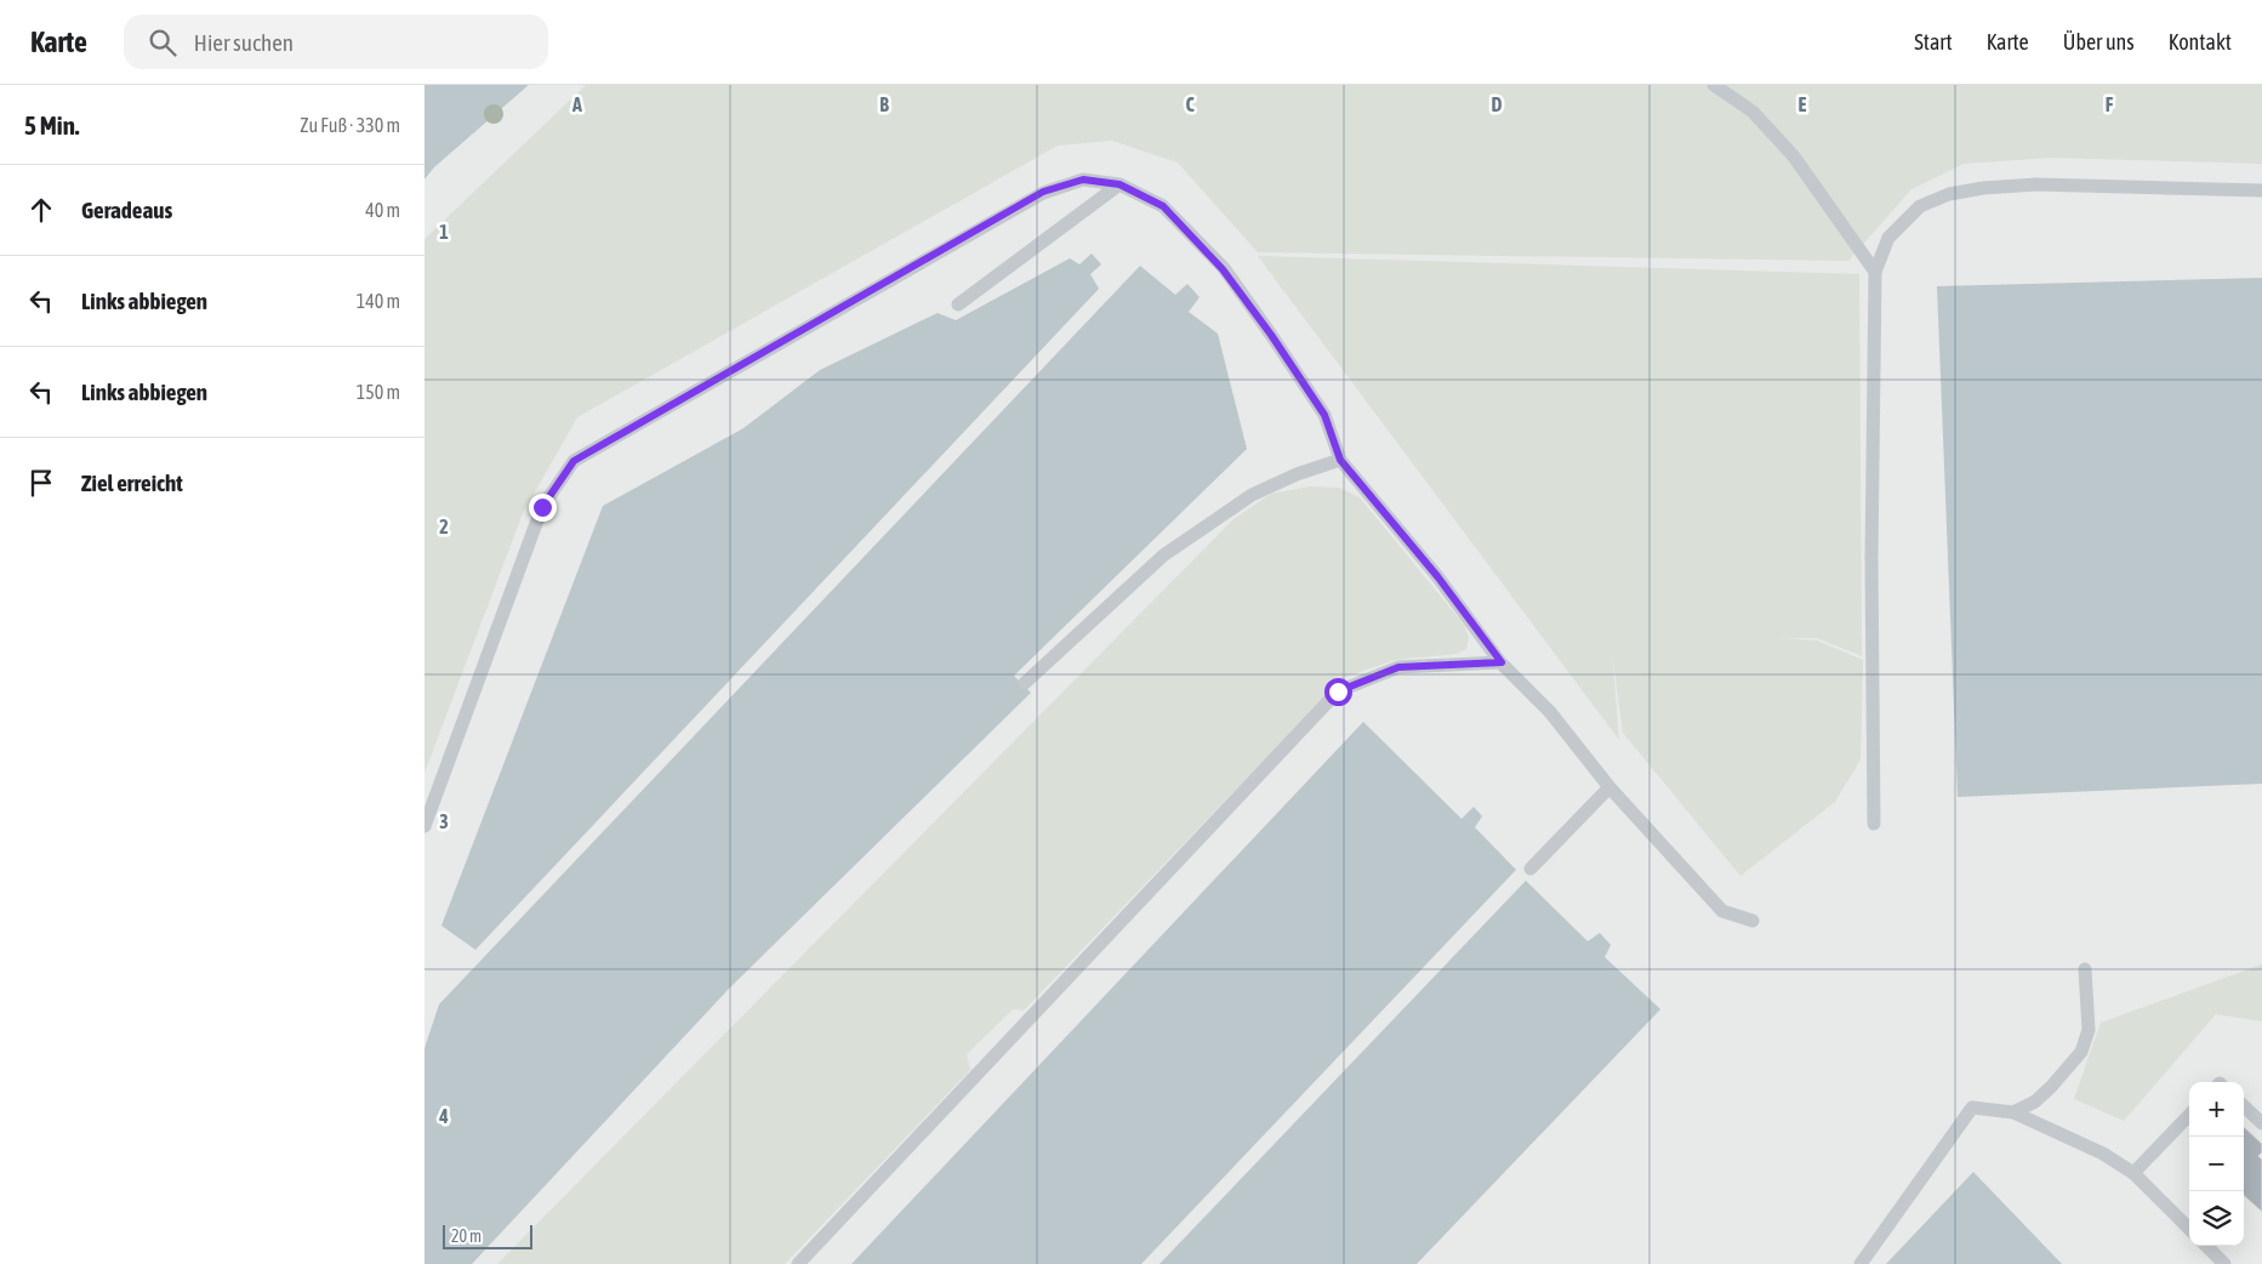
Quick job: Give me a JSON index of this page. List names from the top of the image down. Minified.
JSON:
{"scale_bar":"20 m","page":{"header":"Karte","search":"Hier suchen","nav":["Start","Karte","Über uns","Kontakt"],"heading":["5 Min.","Zu Fuß · 330 m"],"list":[["Geradeaus","40 m"],["Links abbiegen","140 m"],["Links abbiegen","150 m"],"Ziel erreicht"],"map_buttons":["+","−"],"scale":"20 m"},"grid":{"columns":["A","B","C","D","E","F"],"rows":["1","2","3","4"]}}
